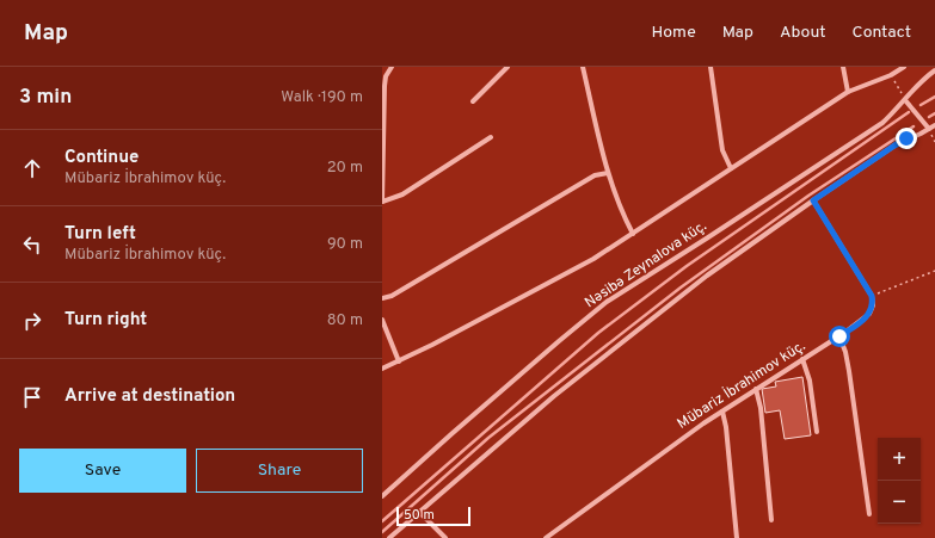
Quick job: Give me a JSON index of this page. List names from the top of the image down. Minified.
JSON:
{"streets":{"street":["Nəsibə Zeynalova küç.","Mübariz İbrahimov küç."]},"scale_bar":"50 m","page":{"header":"Map","nav":["Home","Map","About","Contact"],"heading":["3 min","Walk · 190 m"],"list":[["Continue","Mübariz İbrahimov küç.","20 m"],["Turn left","Mübariz İbrahimov küç.","90 m"],["Turn right","80 m"],"Arrive at destination"],"buttons":["Save","Share"],"map_buttons":["+","−"],"scale":"50 m"}}
